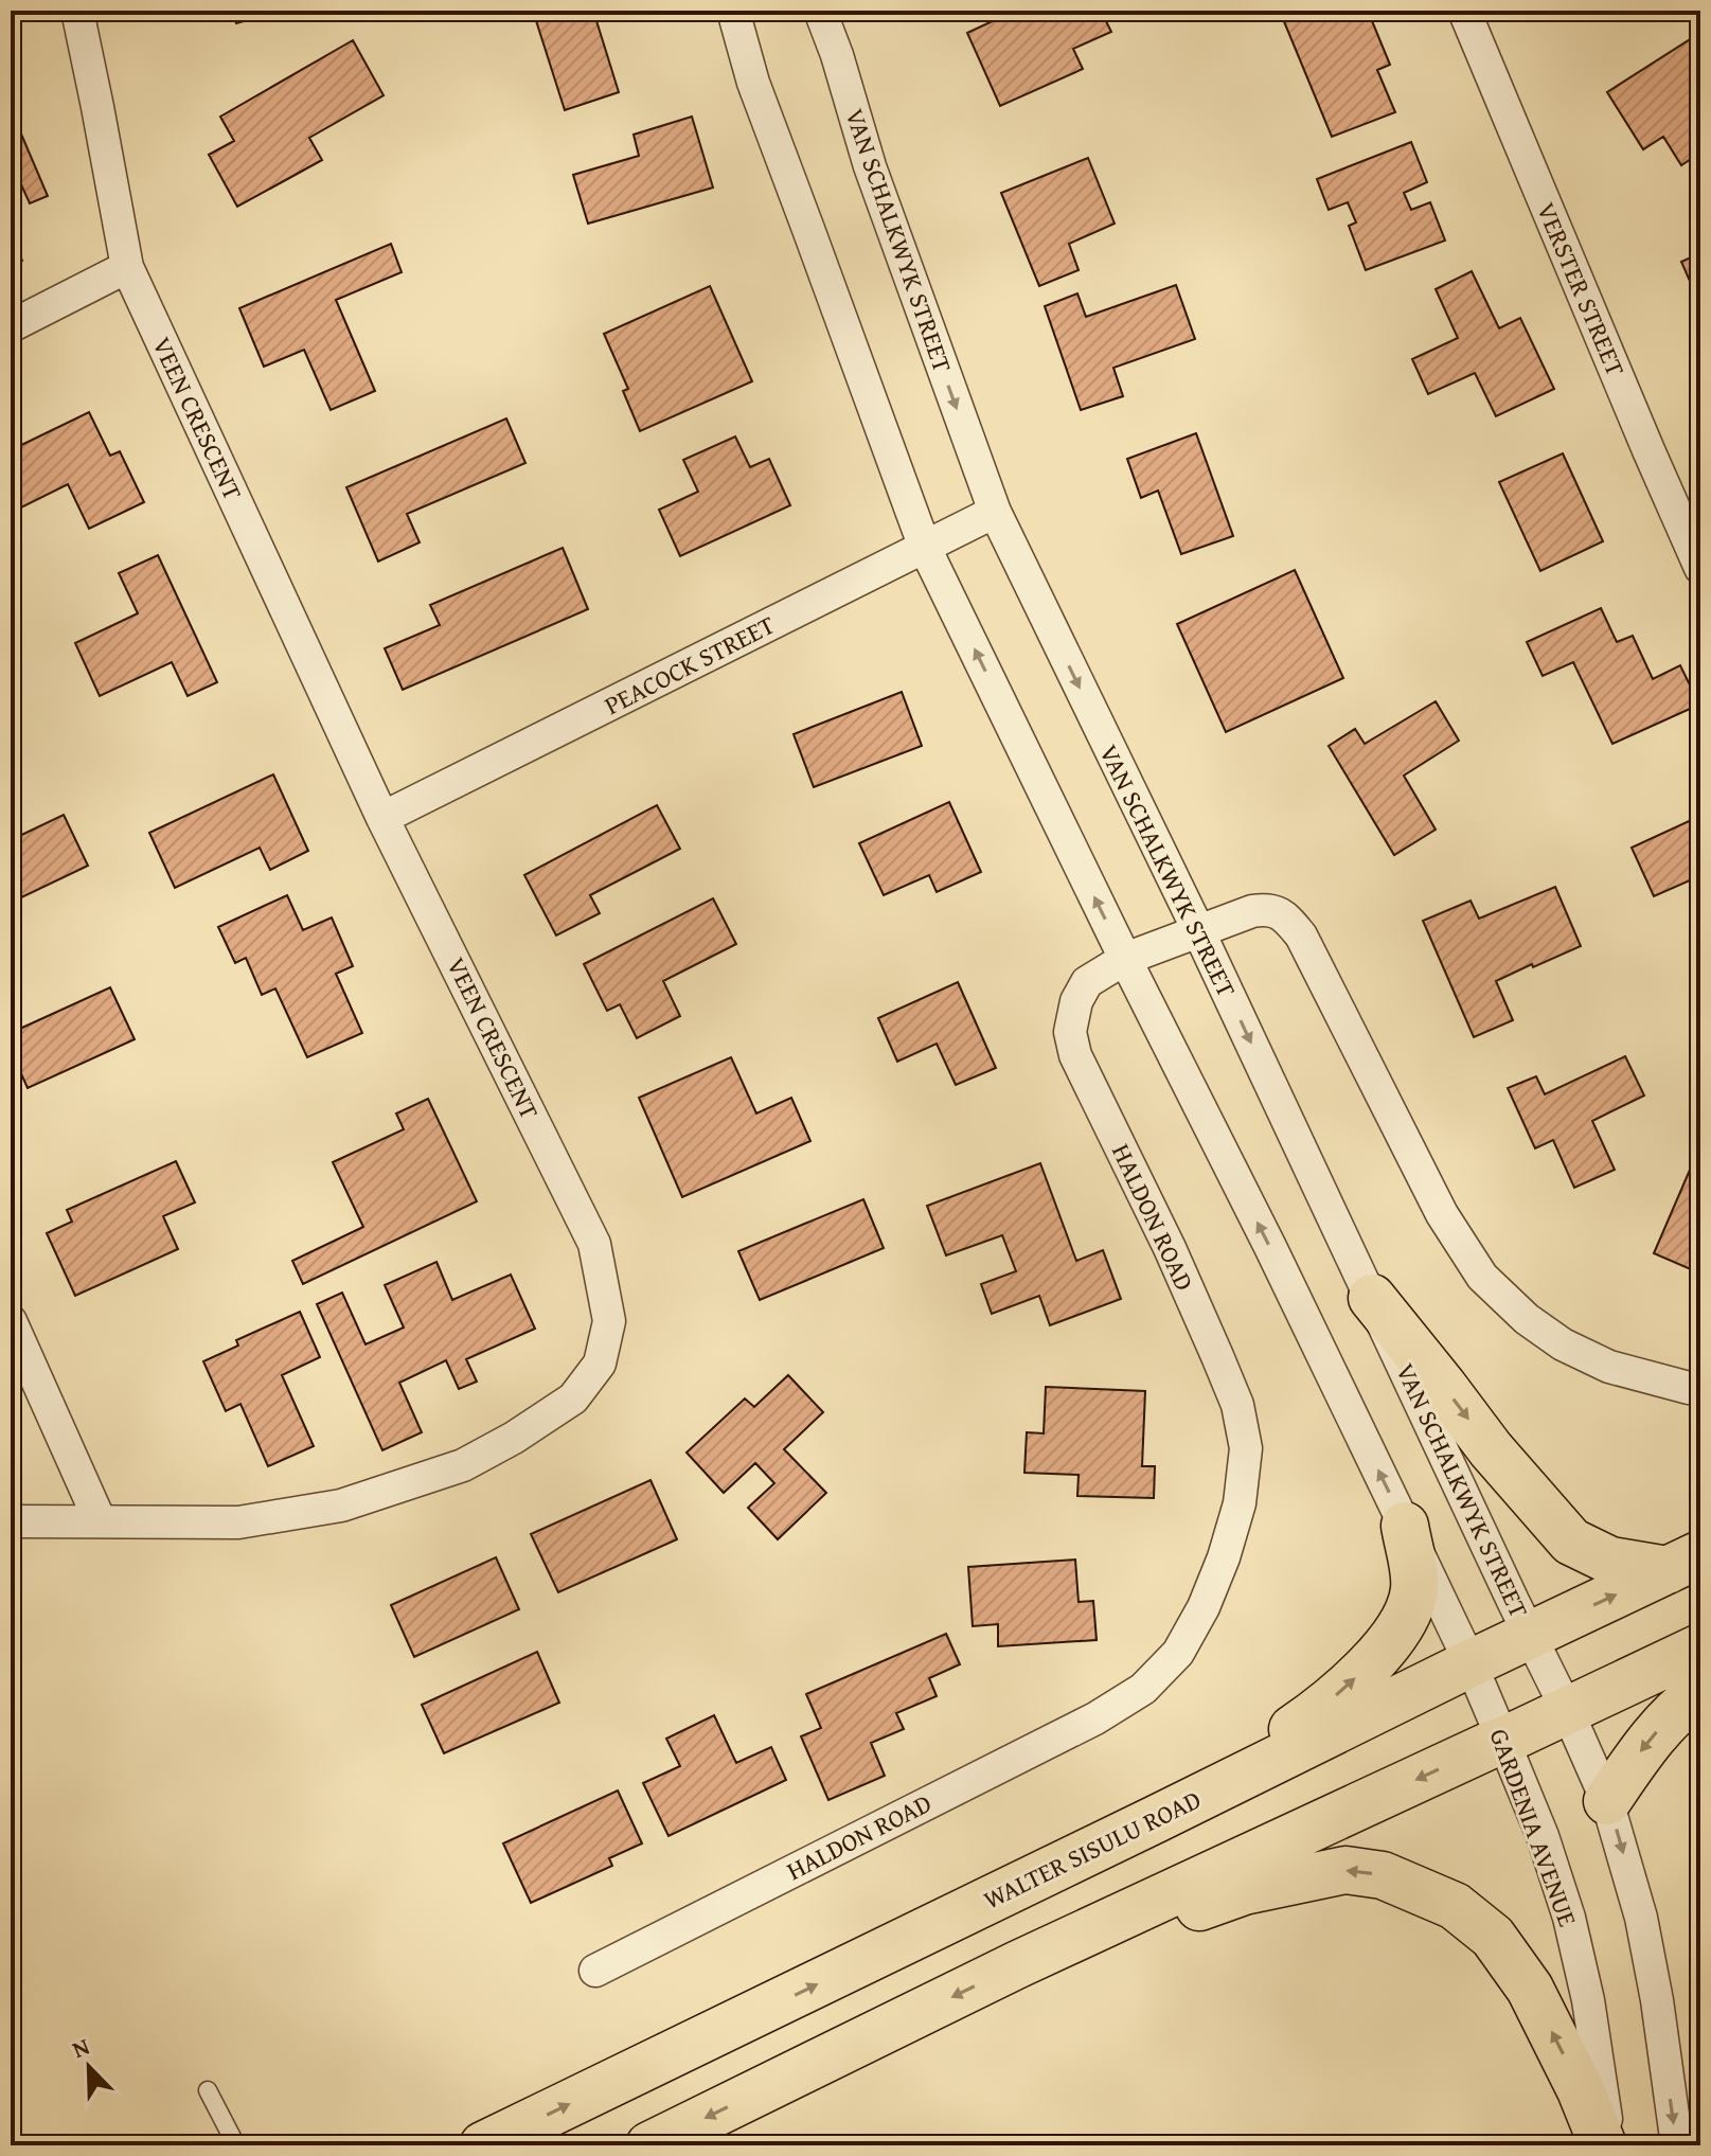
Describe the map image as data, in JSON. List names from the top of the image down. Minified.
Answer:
{"streets":{"highway":["WALTER SISULU ROAD"],"street":["VAN SCHALKWYK STREET","VERSTER STREET","VEEN CRESCENT","PEACOCK STREET","HALDON ROAD","GARDENIA AVENUE"]},"crossings":[["VAN SCHALKWYK STREET","PEACOCK STREET"],["VAN SCHALKWYK STREET","HALDON ROAD"],["VAN SCHALKWYK STREET","WALTER SISULU ROAD"],["VEEN CRESCENT","PEACOCK STREET"],["GARDENIA AVENUE","WALTER SISULU ROAD"]],"north":"top left"}
